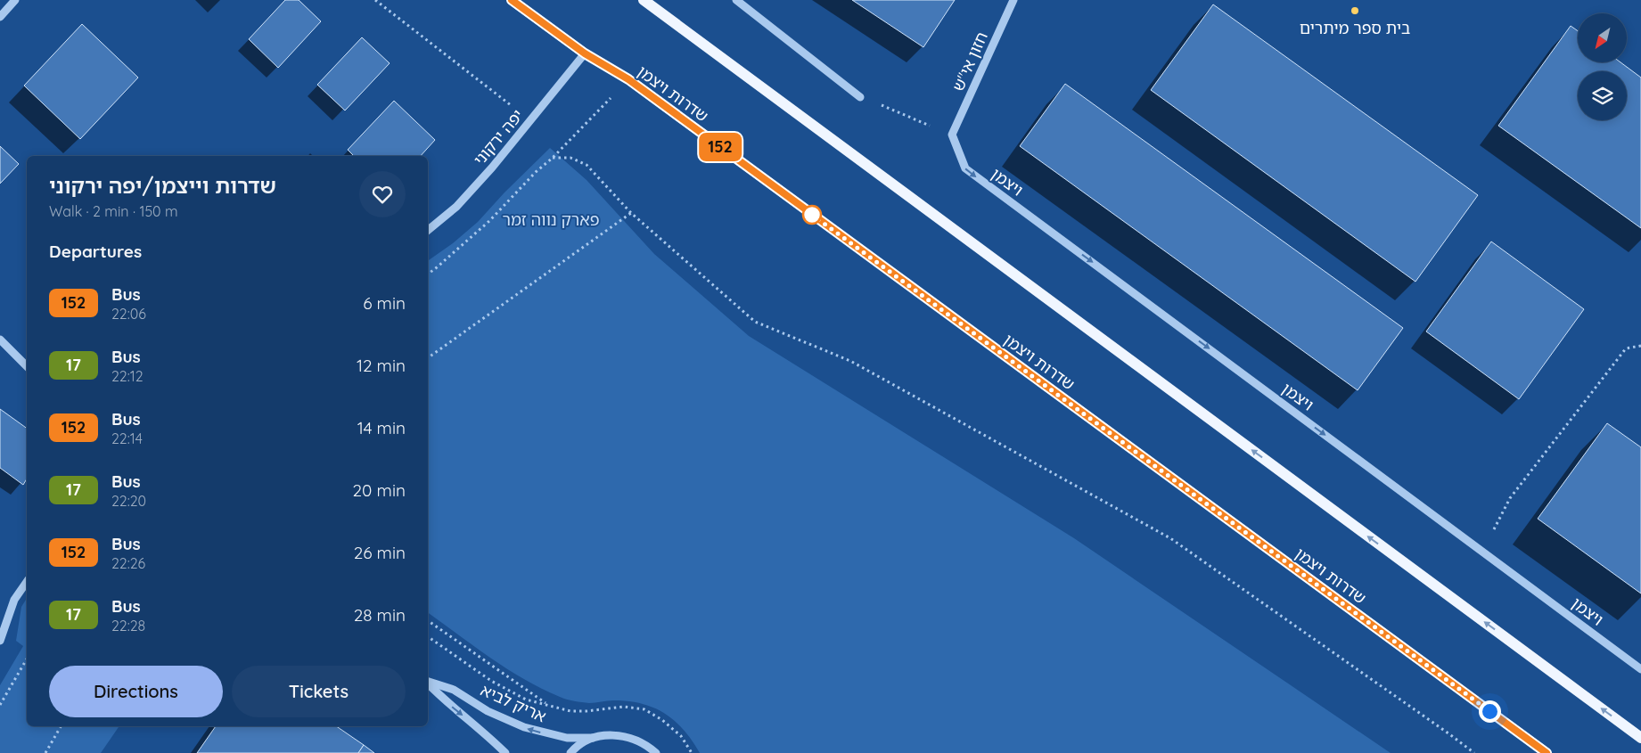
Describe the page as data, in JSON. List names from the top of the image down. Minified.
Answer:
{"streets":{"main road":["שדרות ויצמן"],"street":["חזון אי\"ש","יפה ירקוני","ויצמן","אריק לביא"]},"crossings":[["חזון אי\"ש","ויצמן"],["שדרות ויצמן","יפה ירקוני"]],"one_way":["ויצמן"],"parks":["פארק נווה זמר"],"places":["בית ספר מיתרים"],"lines":["bus line 152"],"north":"bottom left","page":{"on_map":"152","heading":[["שדרות וייצמן/יפה ירקוני","Walk · 2 min · 150 m"],"Departures"],"list":[{"mark":"152","name":"Bus","note":"22:06","value":"6 min"},{"mark":"17","name":"Bus","note":"22:12","value":"12 min"},{"mark":"152","name":"Bus","note":"22:14","value":"14 min"},{"mark":"17","name":"Bus","note":"22:20","value":"20 min"},{"mark":"152","name":"Bus","note":"22:26","value":"26 min"},{"mark":"17","name":"Bus","note":"22:28","value":"28 min"}],"buttons":["Directions","Tickets"]}}
